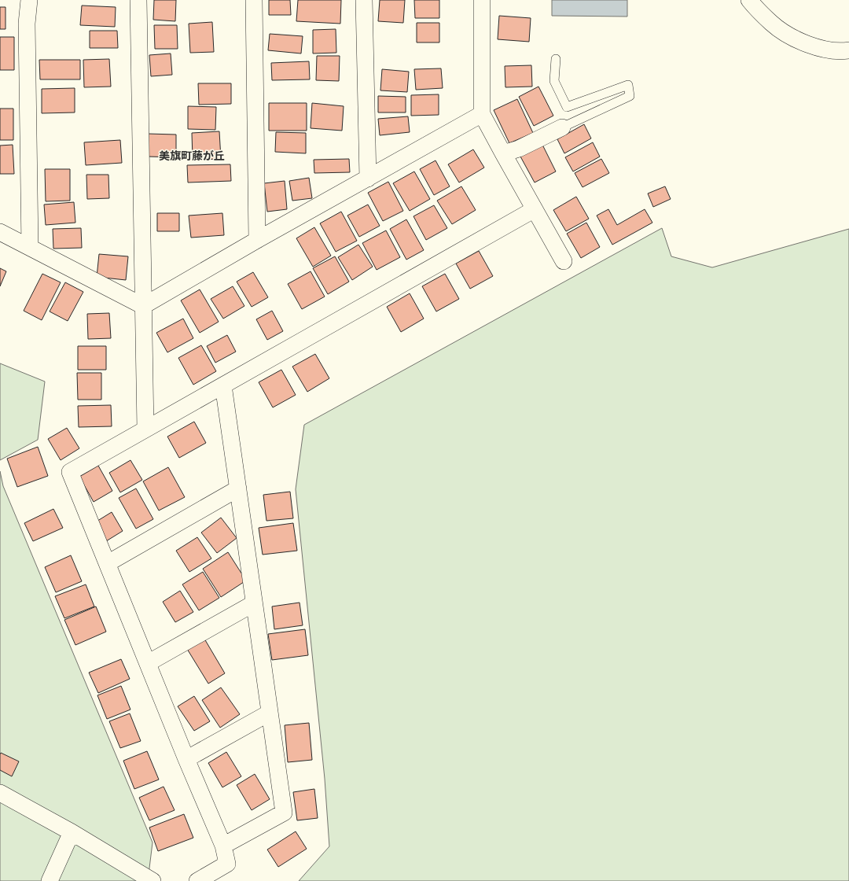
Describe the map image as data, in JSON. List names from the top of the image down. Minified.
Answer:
{"districts":["美旗町藤が丘"]}
